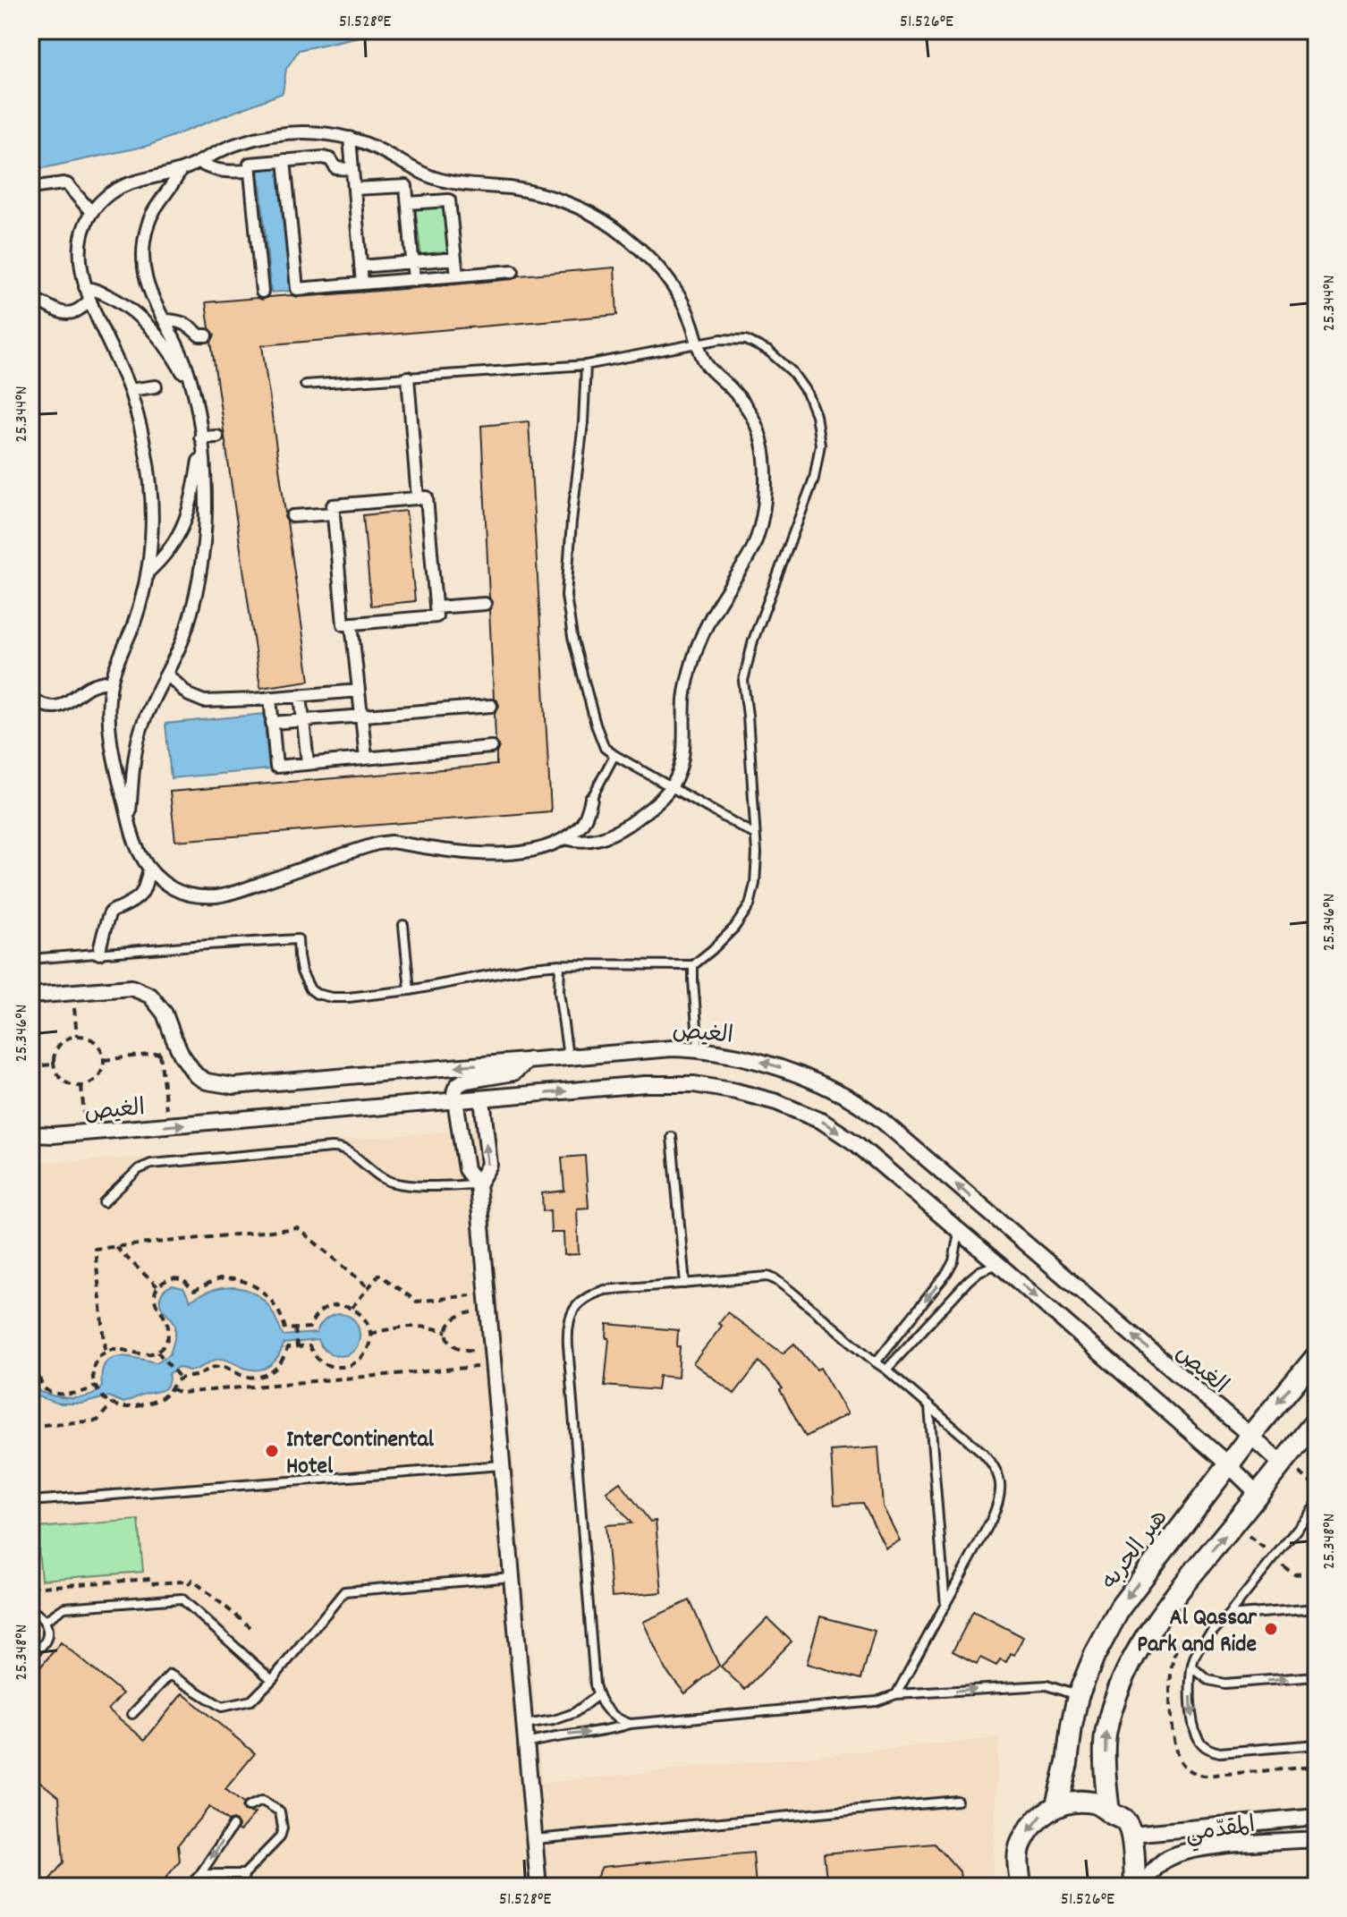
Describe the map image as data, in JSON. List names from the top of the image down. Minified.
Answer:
{"streets":{"main road":["هير الحربه"],"street":["الغيص","المقدّمي"]},"crossings":[["الغيص","هير الحربه"]],"places":["InterContinental Hotel","Al Qassar Park and Ride"],"coordinates":["51.528°E","51.526°E","25.344°N","25.346°N","25.348°N"]}
